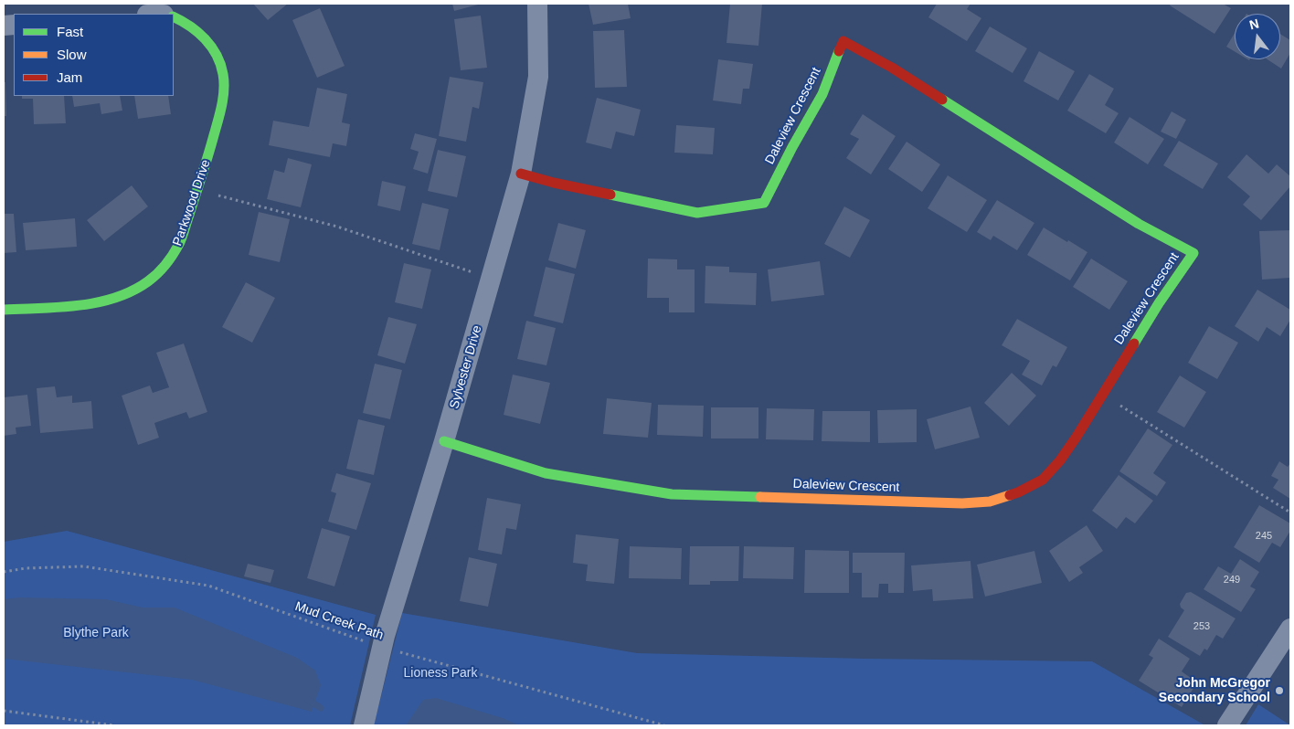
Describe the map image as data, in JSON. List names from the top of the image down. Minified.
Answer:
{"streets":{"street":["Daleview Crescent","Parkwood Drive","Sylvester Drive"],"path":["Mud Creek Path"]},"crossings":[["Daleview Crescent","Sylvester Drive"],["Sylvester Drive","Mud Creek Path"]],"parks":["Blythe Park","Lioness Park"],"places":["John McGregor Secondary School"],"house_numbers":["245","249","253"],"legend":["Fast","Slow","Jam"],"north":"top"}
